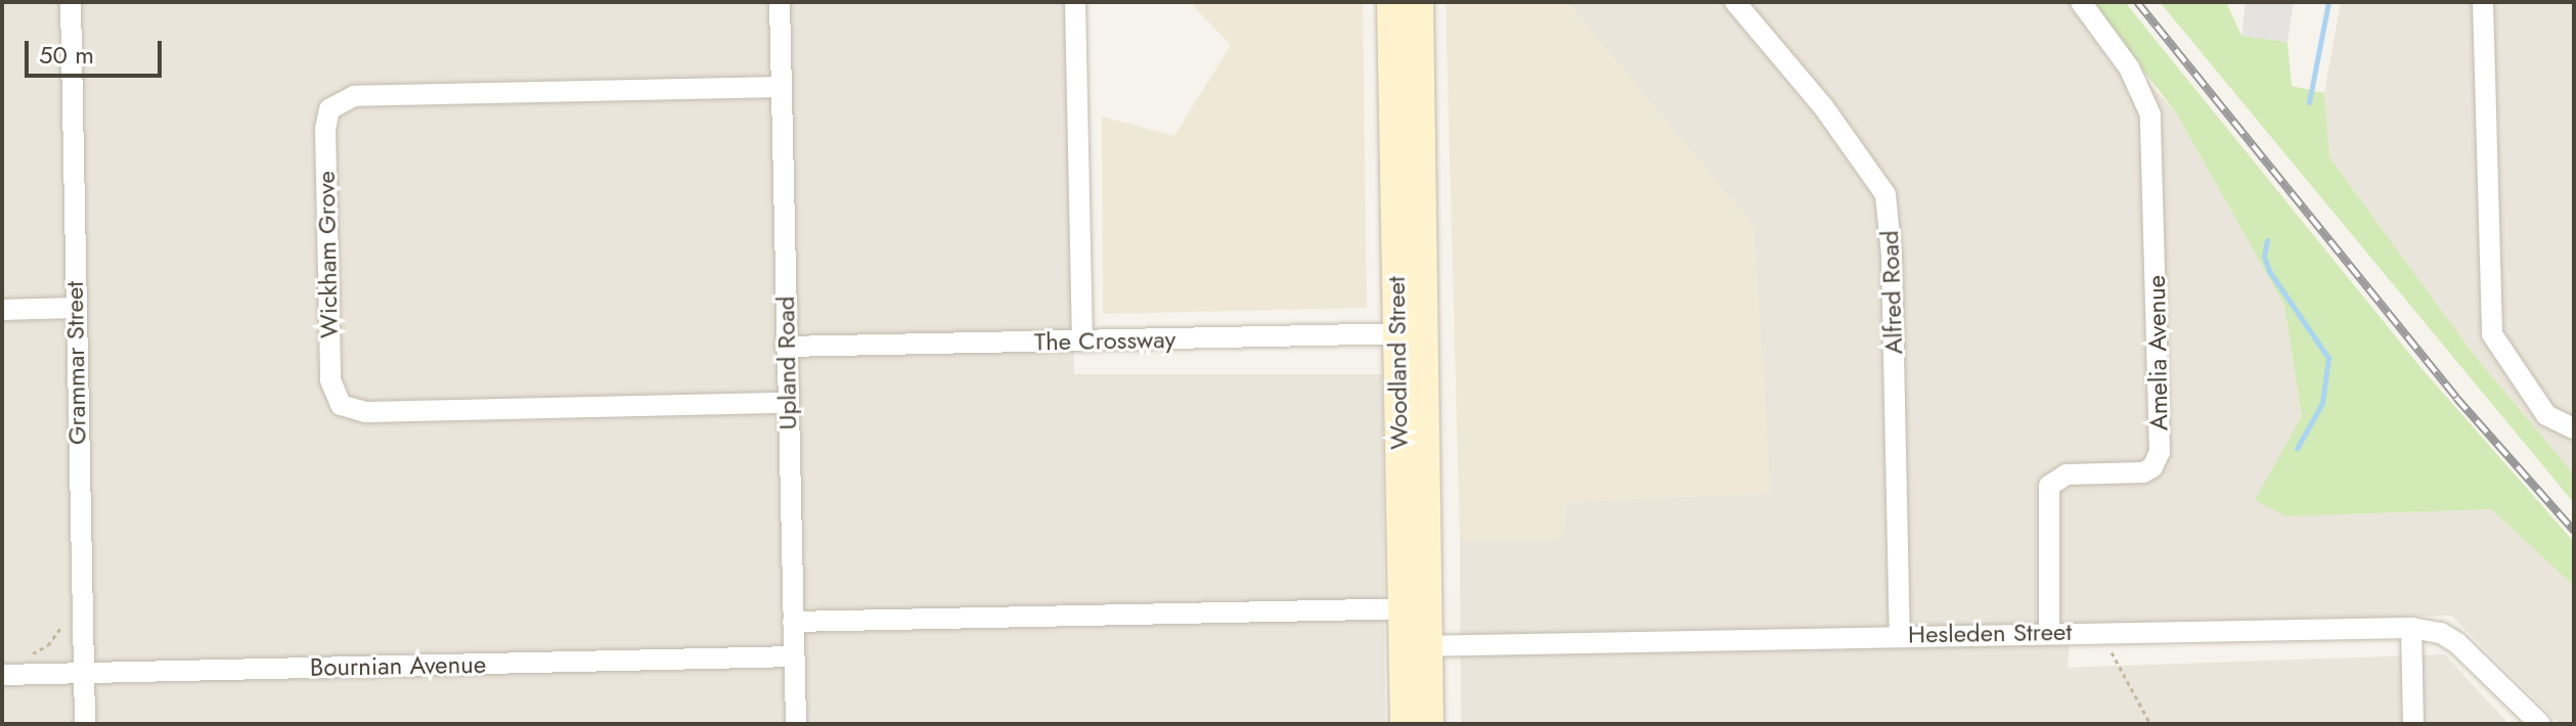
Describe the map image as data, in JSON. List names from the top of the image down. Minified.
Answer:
{"streets":{"main road":["Woodland Street"],"street":["Wickham Grove","Alfred Road","The Crossway","Amelia Avenue","Grammar Street","Upland Road","Hesleden Street","Bournian Avenue"]},"crossings":[["Wickham Grove","Upland Road"],["Alfred Road","Hesleden Street"],["The Crossway","Upland Road"],["The Crossway","Woodland Street"],["Amelia Avenue","Hesleden Street"],["Grammar Street","Bournian Avenue"],["Upland Road","Bournian Avenue"],["Woodland Street","Hesleden Street"]],"scale_bar":"50 m"}
